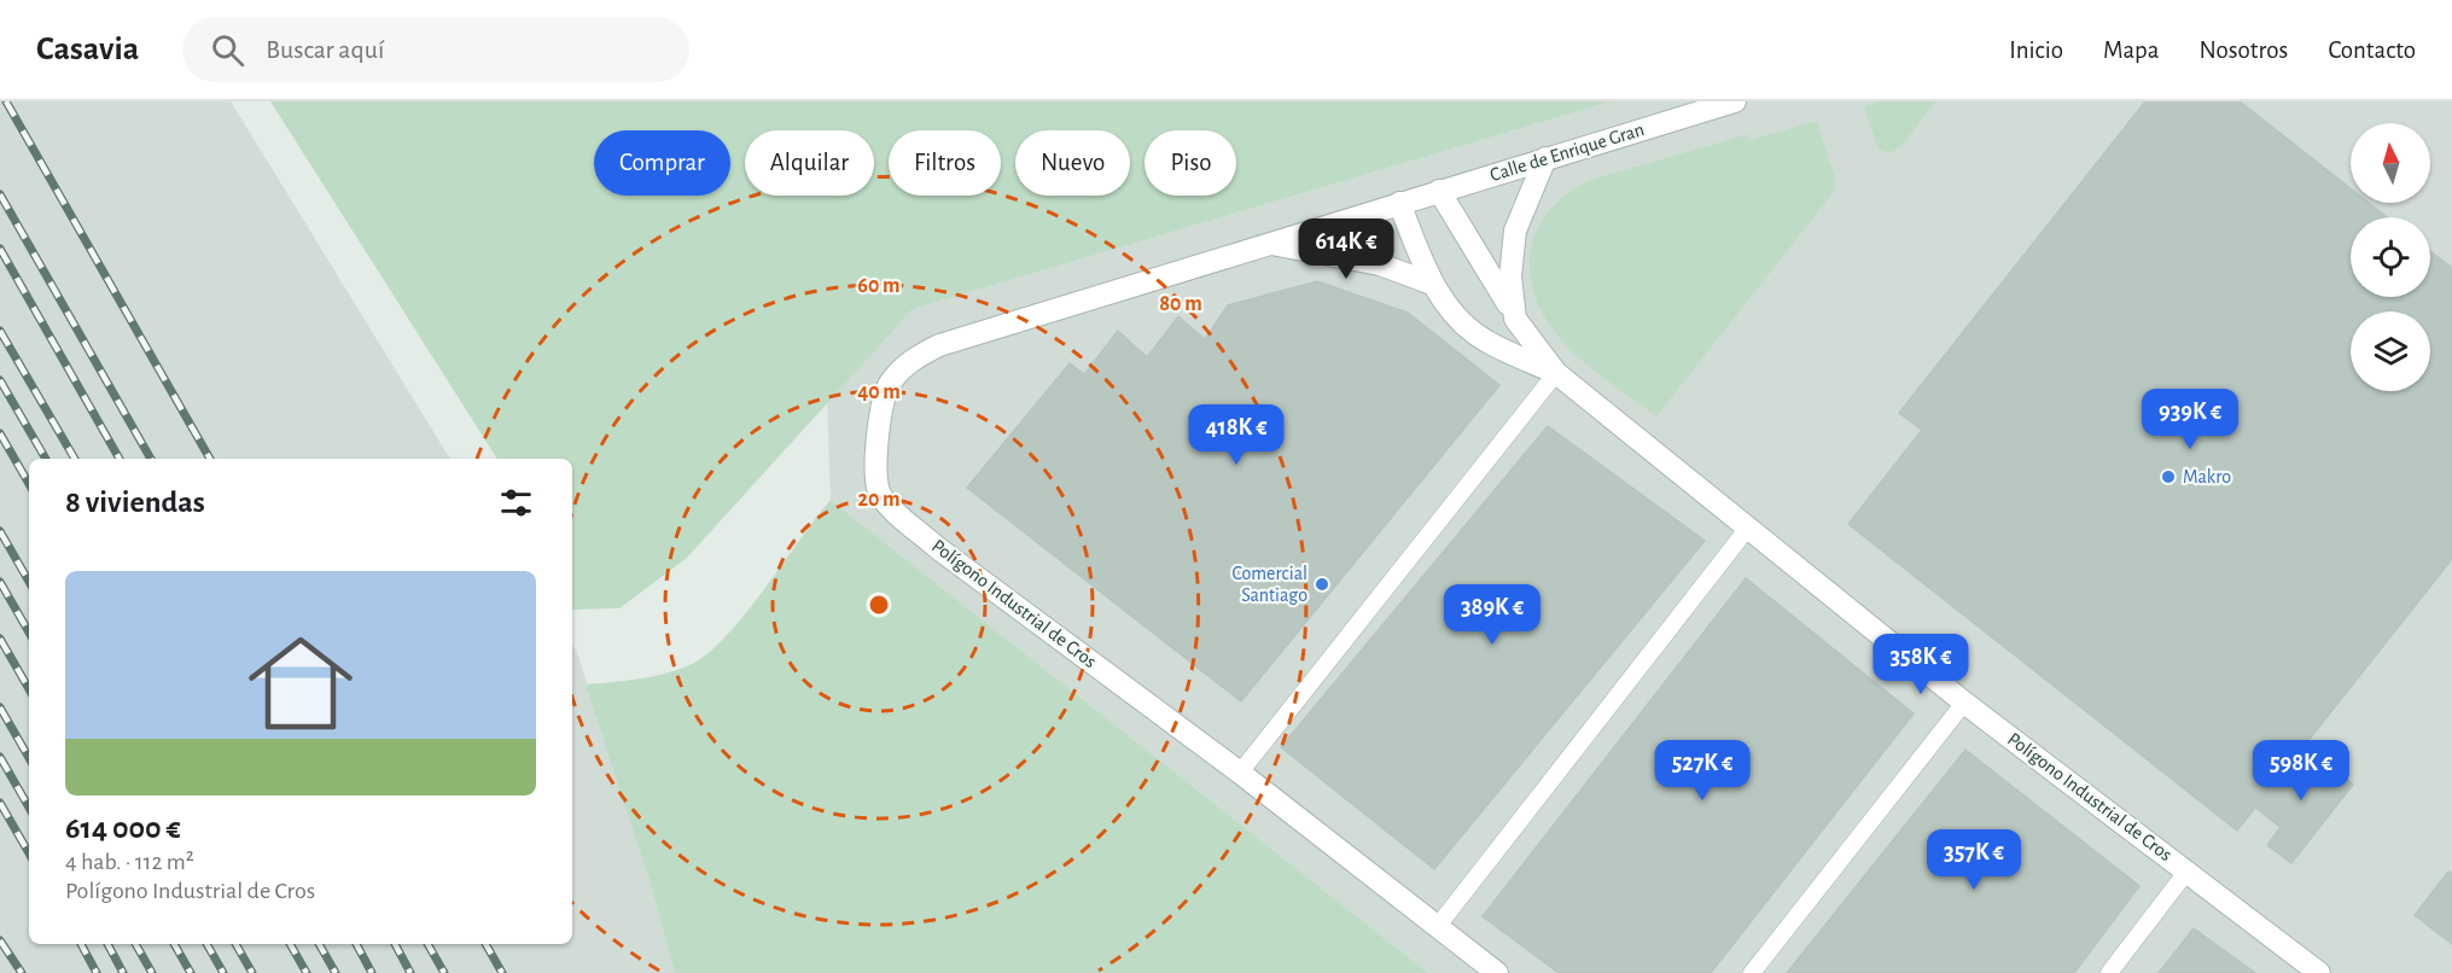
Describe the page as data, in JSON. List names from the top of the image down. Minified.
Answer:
{"streets":{"street":["Calle de Enrique Gran","Polígono Industrial de Cros"]},"crossings":[["Calle de Enrique Gran","Polígono Industrial de Cros"]],"places":["Makro","Comercial Santiago"],"north":"top","page":{"header":"Casavia","search":"Buscar aquí","nav":["Inicio","Mapa","Nosotros","Contacto"],"chip":["Comprar","Alquilar","Filtros","Nuevo","Piso"],"price":["614K €","939K €","418K €","389K €","358K €","527K €","598K €","357K €"],"heading":"8 viviendas","list":[{"name":"614 000 €","note":"4 hab. · 112 m² · Polígono Industrial de Cros"}]},"rings":["60 m","80 m","40 m","20 m"]}
